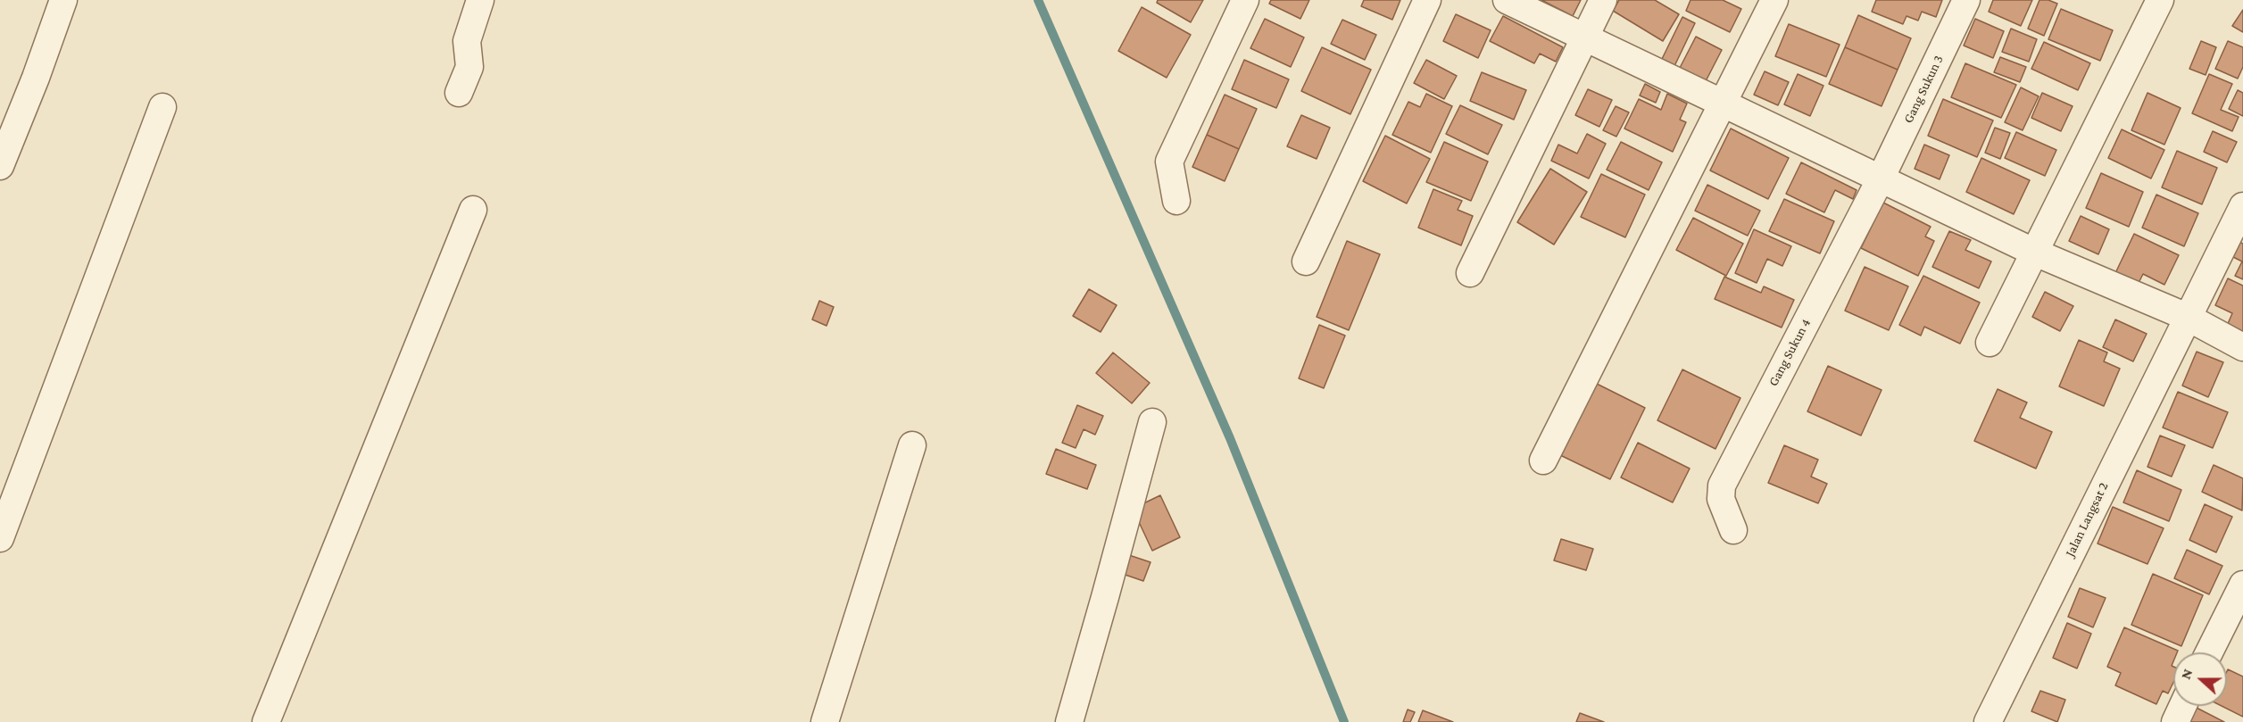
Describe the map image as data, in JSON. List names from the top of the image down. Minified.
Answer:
{"streets":{"street":["Gang Sukun 3","Gang Sukun 4","Jalan Langsat 2"]},"crossings":[["Gang Sukun 3","Gang Sukun 4"]],"north":"left"}
